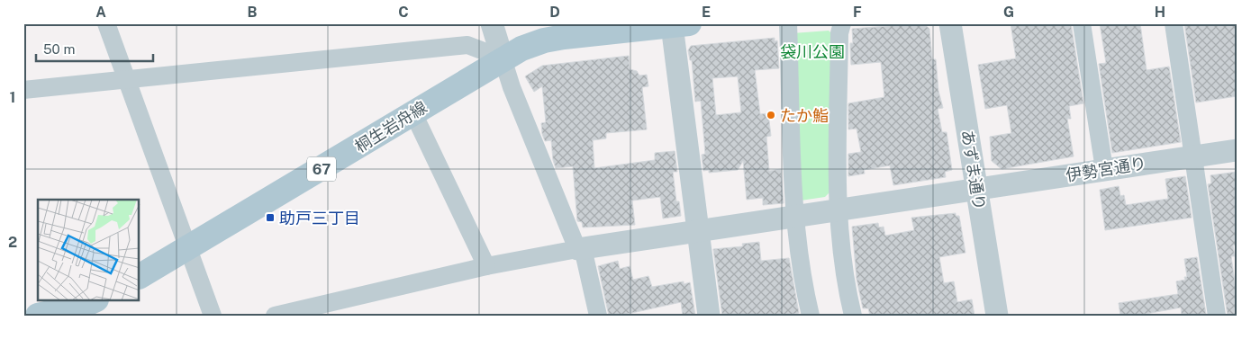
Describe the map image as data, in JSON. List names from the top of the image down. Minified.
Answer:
{"streets":{"main road":["桐生岩舟線","67"],"street":["伊勢宮通り","あずま通り"]},"crossings":[["桐生岩舟線","67"],["伊勢宮通り","あずま通り"]],"parks":["袋川公園"],"places":{"other":["たか鮨"],"transit":["助戸三丁目"]},"scale_bar":"50 m","grid":{"columns":["A","B","C","D","E","F","G","H"],"rows":["1","2"]}}
